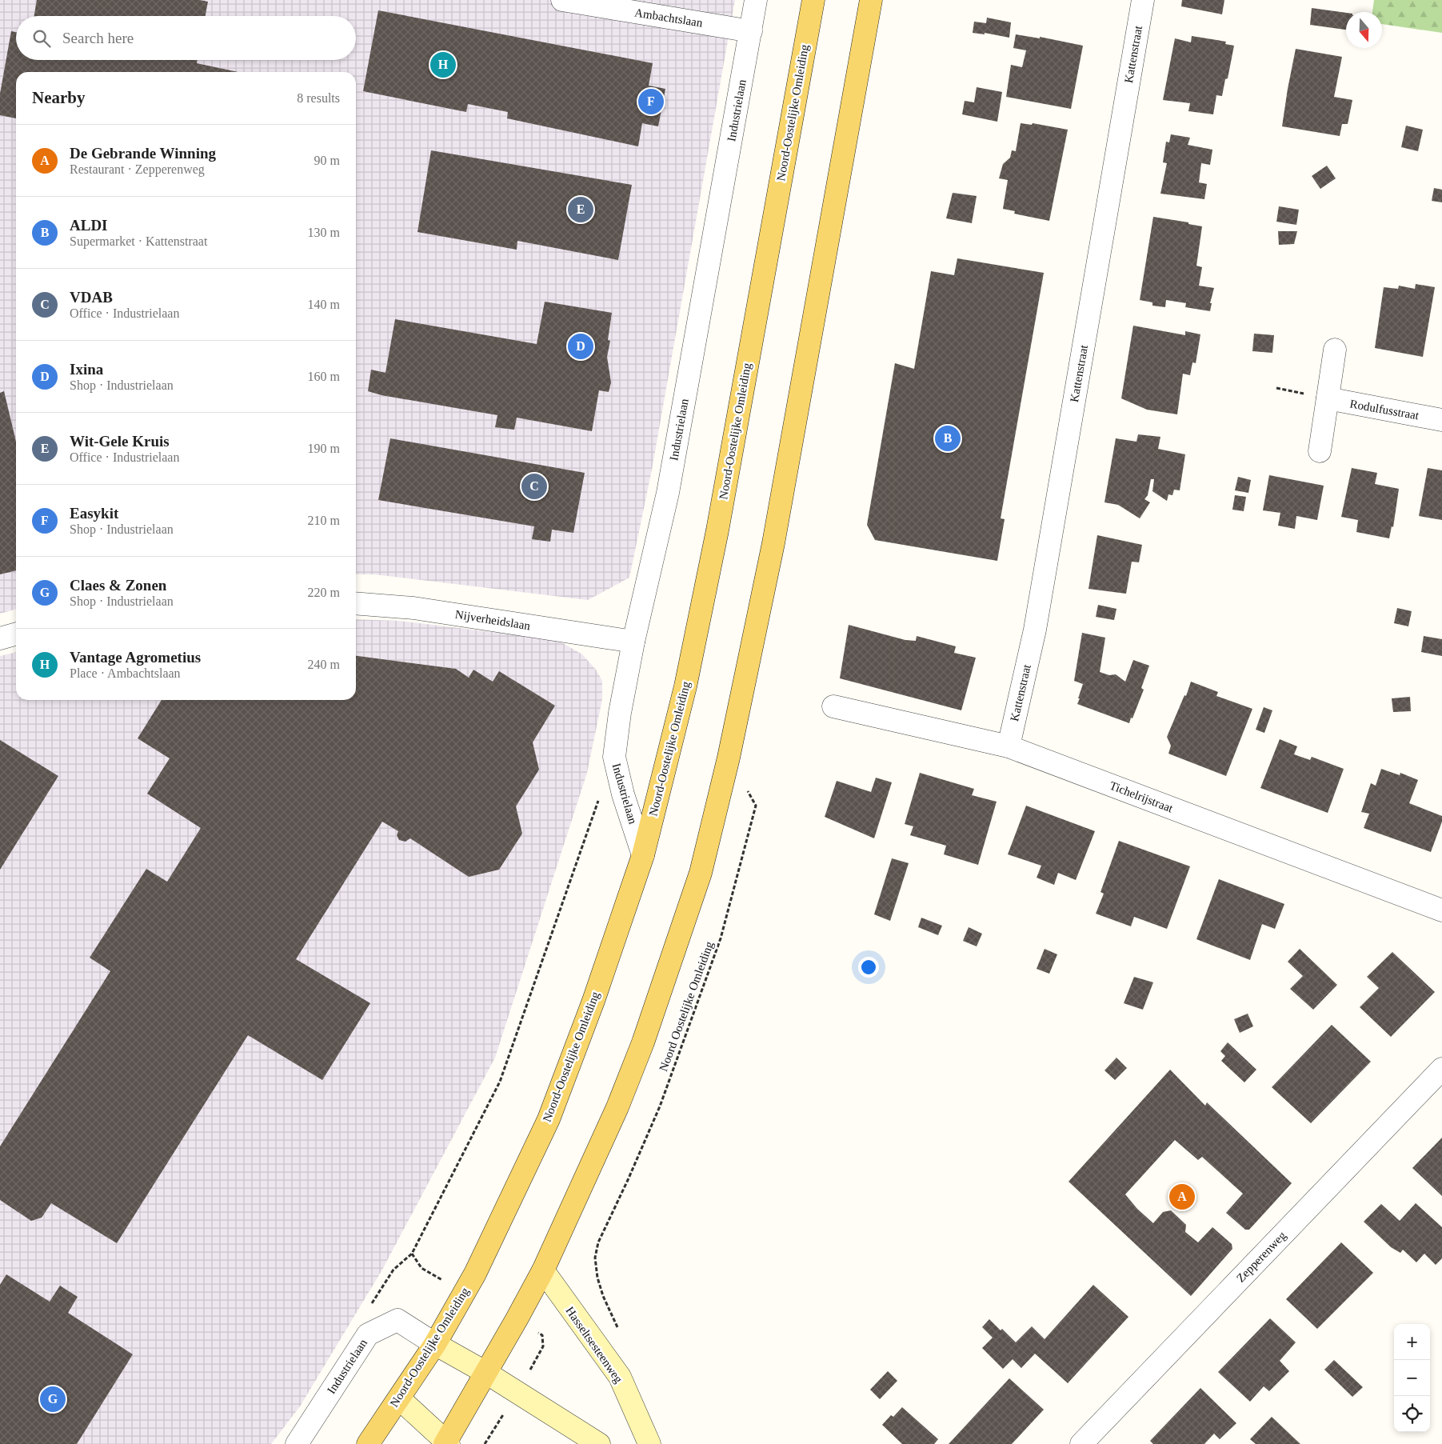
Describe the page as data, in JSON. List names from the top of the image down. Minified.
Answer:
{"streets":{"main road":["Noord-Oostelijke Omleiding","Hasseltsesteenweg"],"street":["Ambachtslaan","Kattenstraat","Industrielaan","Rodulfusstraat","Nijverheidslaan","Tichelrijstraat","Zepperenweg"],"path":["Noord Oostelijke Omleiding"]},"crossings":[["Ambachtslaan","Industrielaan"],["Kattenstraat","Tichelrijstraat"],["Industrielaan","Noord-Oostelijke Omleiding"],["Industrielaan","Nijverheidslaan"]],"north":"bottom","page":{"search":"Search here","pins":["H","F","E","D","B","C","A","G"],"heading":["Nearby","8 results"],"list":[{"mark":"A","name":"De Gebrande Winning","note":"Restaurant · Zepperenweg","value":"90 m"},{"mark":"B","name":"ALDI","note":"Supermarket · Kattenstraat","value":"130 m"},{"mark":"C","name":"VDAB","note":"Office · Industrielaan","value":"140 m"},{"mark":"D","name":"Ixina","note":"Shop · Industrielaan","value":"160 m"},{"mark":"E","name":"Wit-Gele Kruis","note":"Office · Industrielaan","value":"190 m"},{"mark":"F","name":"Easykit","note":"Shop · Industrielaan","value":"210 m"},{"mark":"G","name":"Claes & Zonen","note":"Shop · Industrielaan","value":"220 m"},{"mark":"H","name":"Vantage Agrometius","note":"Place · Ambachtslaan","value":"240 m"}],"map_buttons":["+","−"]}}
